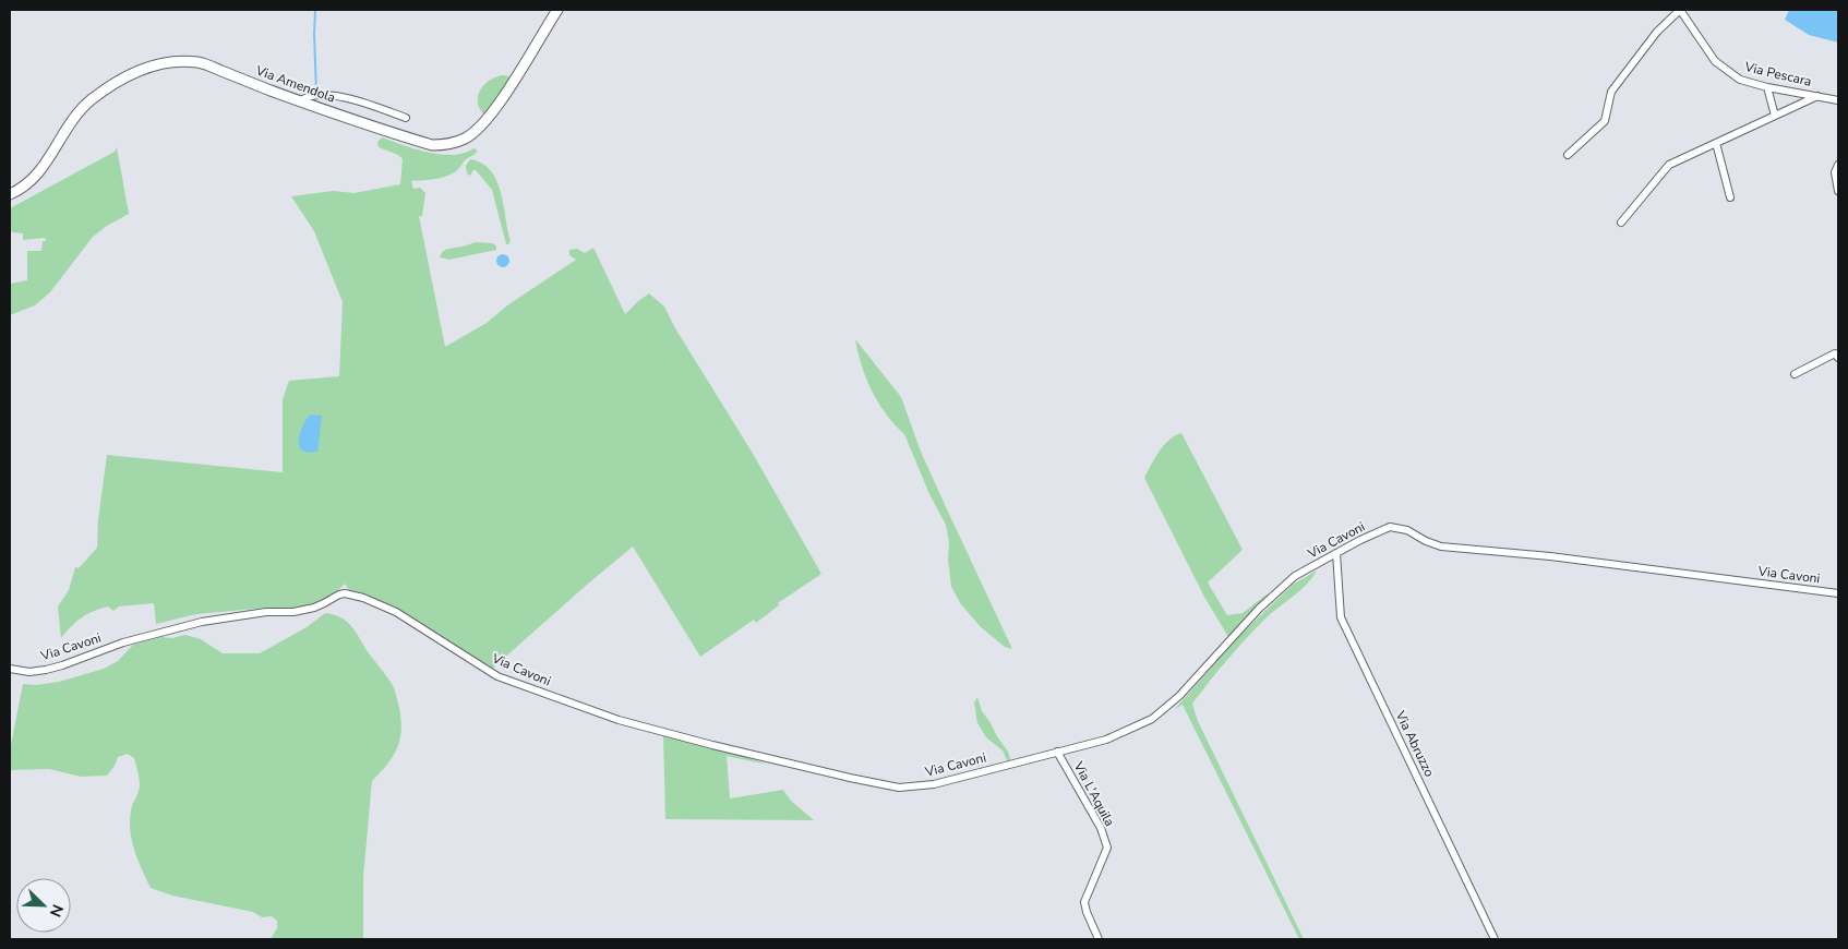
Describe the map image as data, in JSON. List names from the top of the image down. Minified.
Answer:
{"streets":{"main road":["Via Amendola"],"street":["Via Pescara","Via Cavoni","Via Abruzzo","Via L'Aquila"]},"crossings":[["Via Cavoni","Via Abruzzo"],["Via Cavoni","Via L'Aquila"]],"north":"bottom right"}
